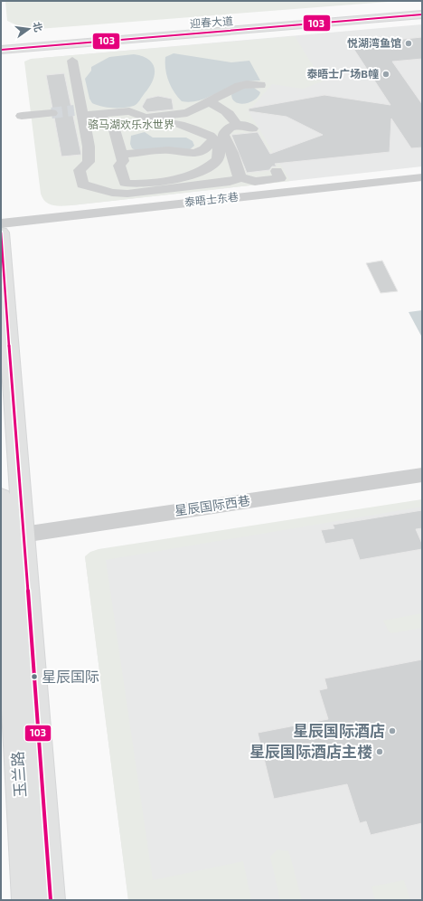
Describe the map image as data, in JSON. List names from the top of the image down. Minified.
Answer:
{"streets":{"main road":["迎春大道","玉兰路"],"street":["泰晤士东巷","星辰国际西巷"]},"crossings":[["星辰国际西巷","玉兰路"]],"parks":["骆马湖欢乐水世界"],"places":["悦湖湾鱼馆","泰晤士广场B幢","星辰国际","星辰国际酒店","星辰国际酒店主楼"],"lines":["transit line 103"],"north":"right"}
